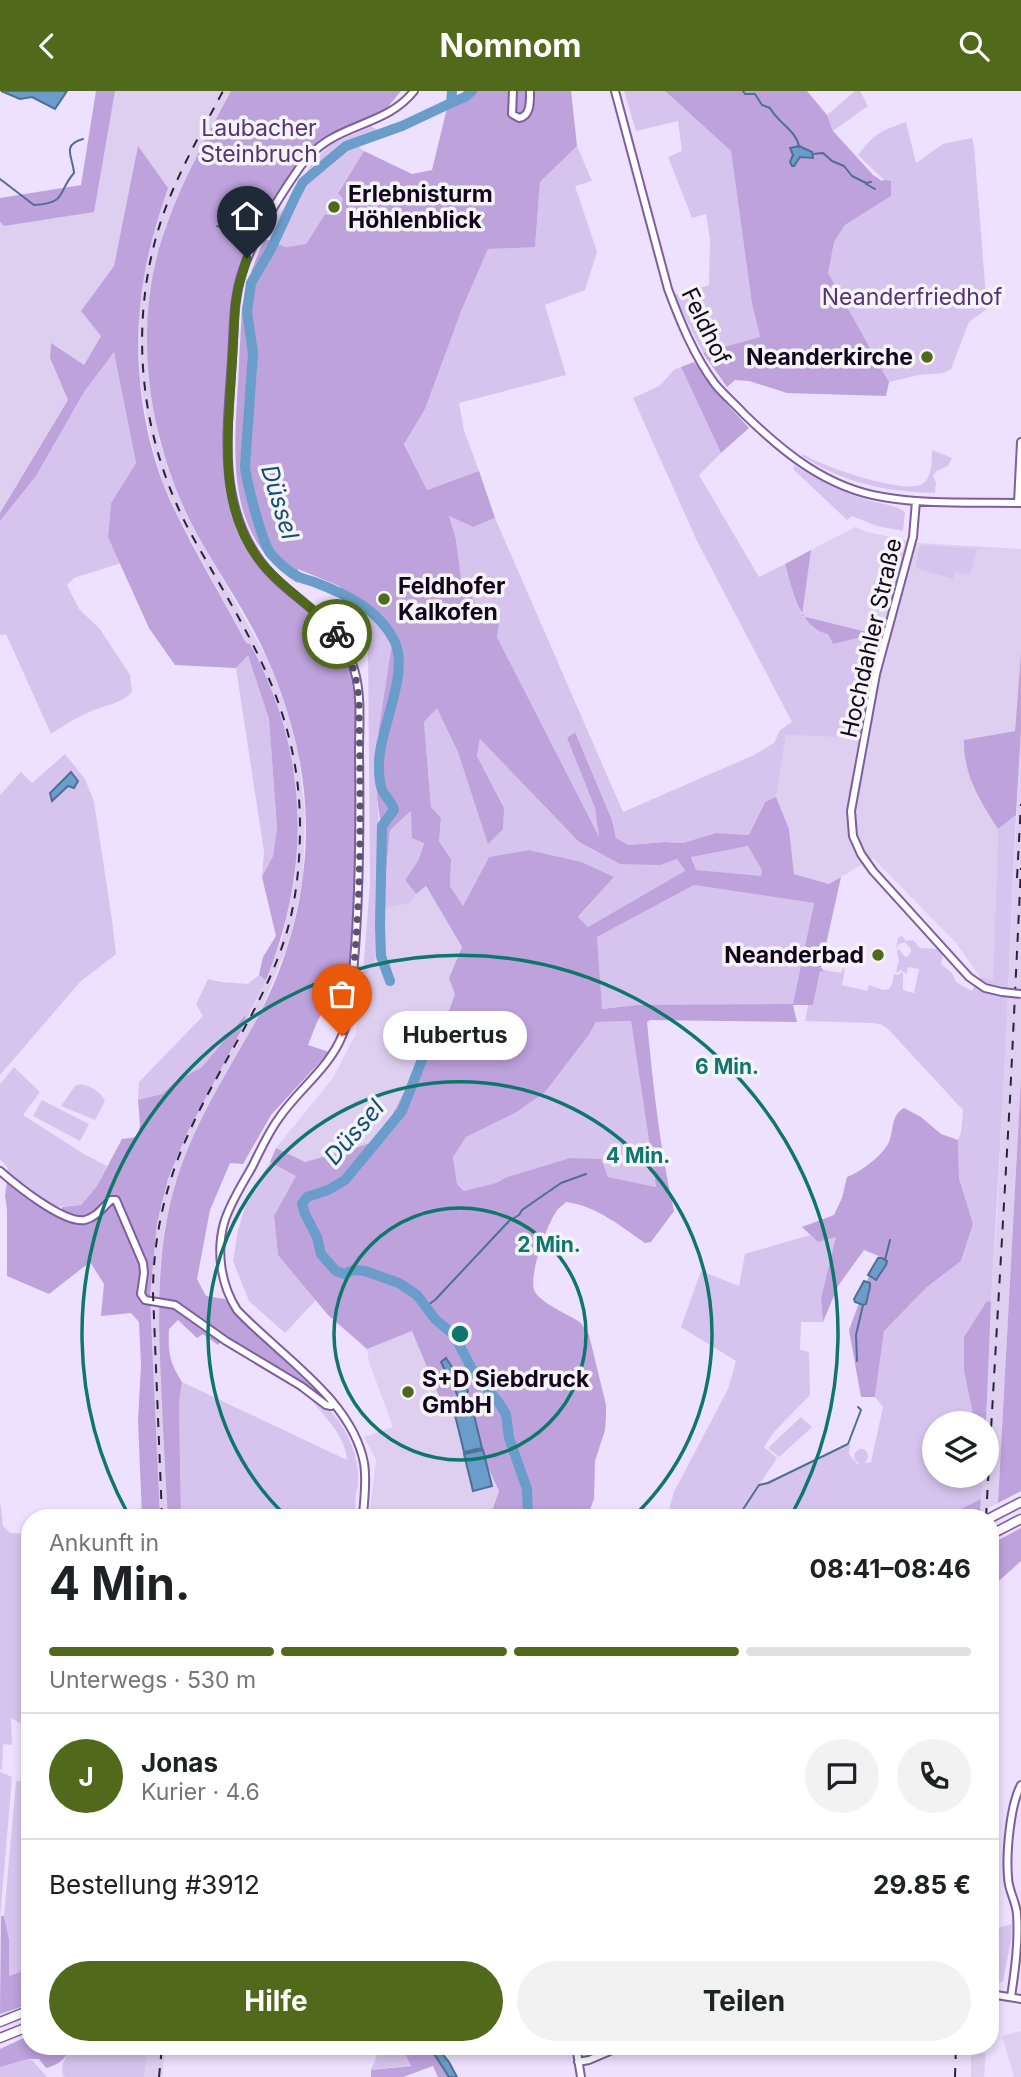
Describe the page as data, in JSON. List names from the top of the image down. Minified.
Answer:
{"streets":{"main road":["Feldhof","Hochdahler Straße"]},"crossings":[["Feldhof","Hochdahler Straße"]],"water":["Düssel"],"parks":["Laubacher Steinbruch","Neanderfriedhof"],"places":["Erlebnisturm Höhlenblick","Neanderkirche","Feldhofer Kalkofen","Neanderbad","Hubertus","S+D Siebdruck GmbH"],"page":{"header":"Nomnom","bubble":"Hubertus","heading":["4 Min.","Ankunft in","08:41–08:46"],"panel":["Jonas","Kurier · 4.6","Bestellung #3912","29.85 €"],"bar":"Unterwegs · 530 m","round":"J","buttons":["Hilfe","Teilen"]},"rings":["6 Min.","4 Min.","2 Min."]}
